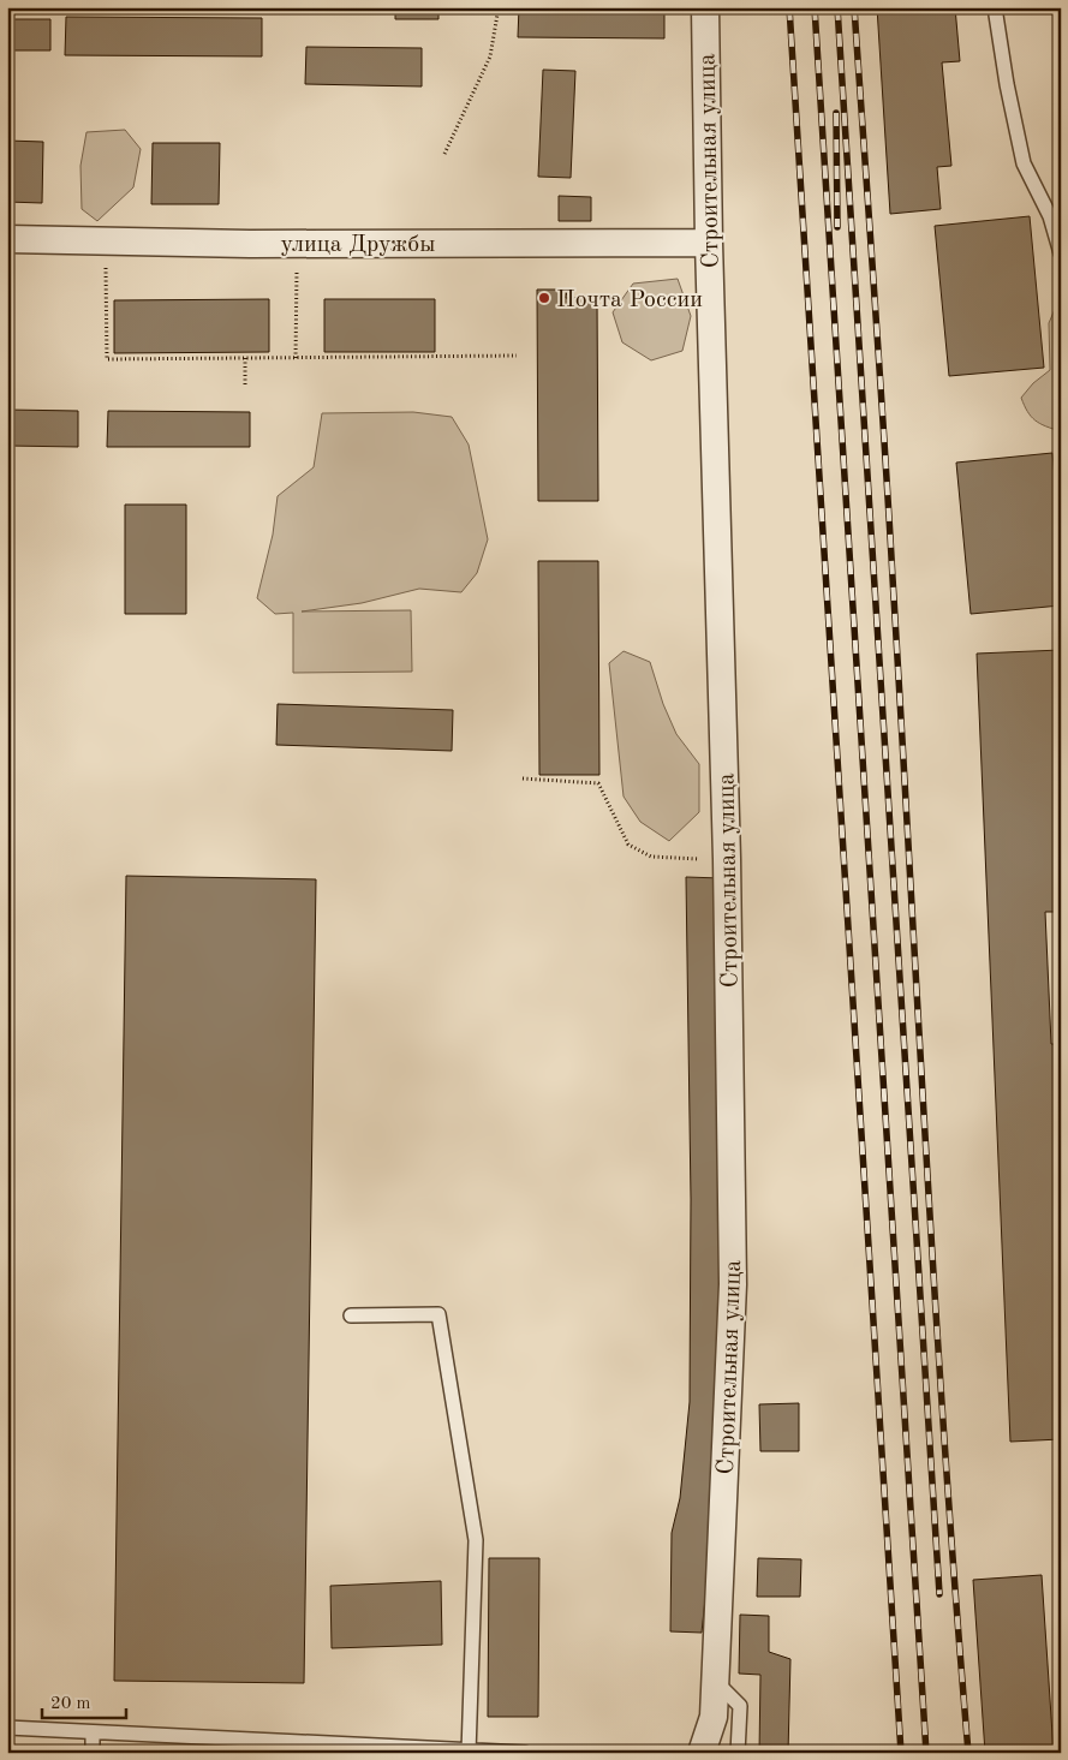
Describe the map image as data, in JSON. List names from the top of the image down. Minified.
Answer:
{"streets":{"street":["Строительная улица","улица Дружбы"]},"crossings":[["Строительная улица","улица Дружбы"]],"places":["Почта России"],"scale_bar":"20 m"}
